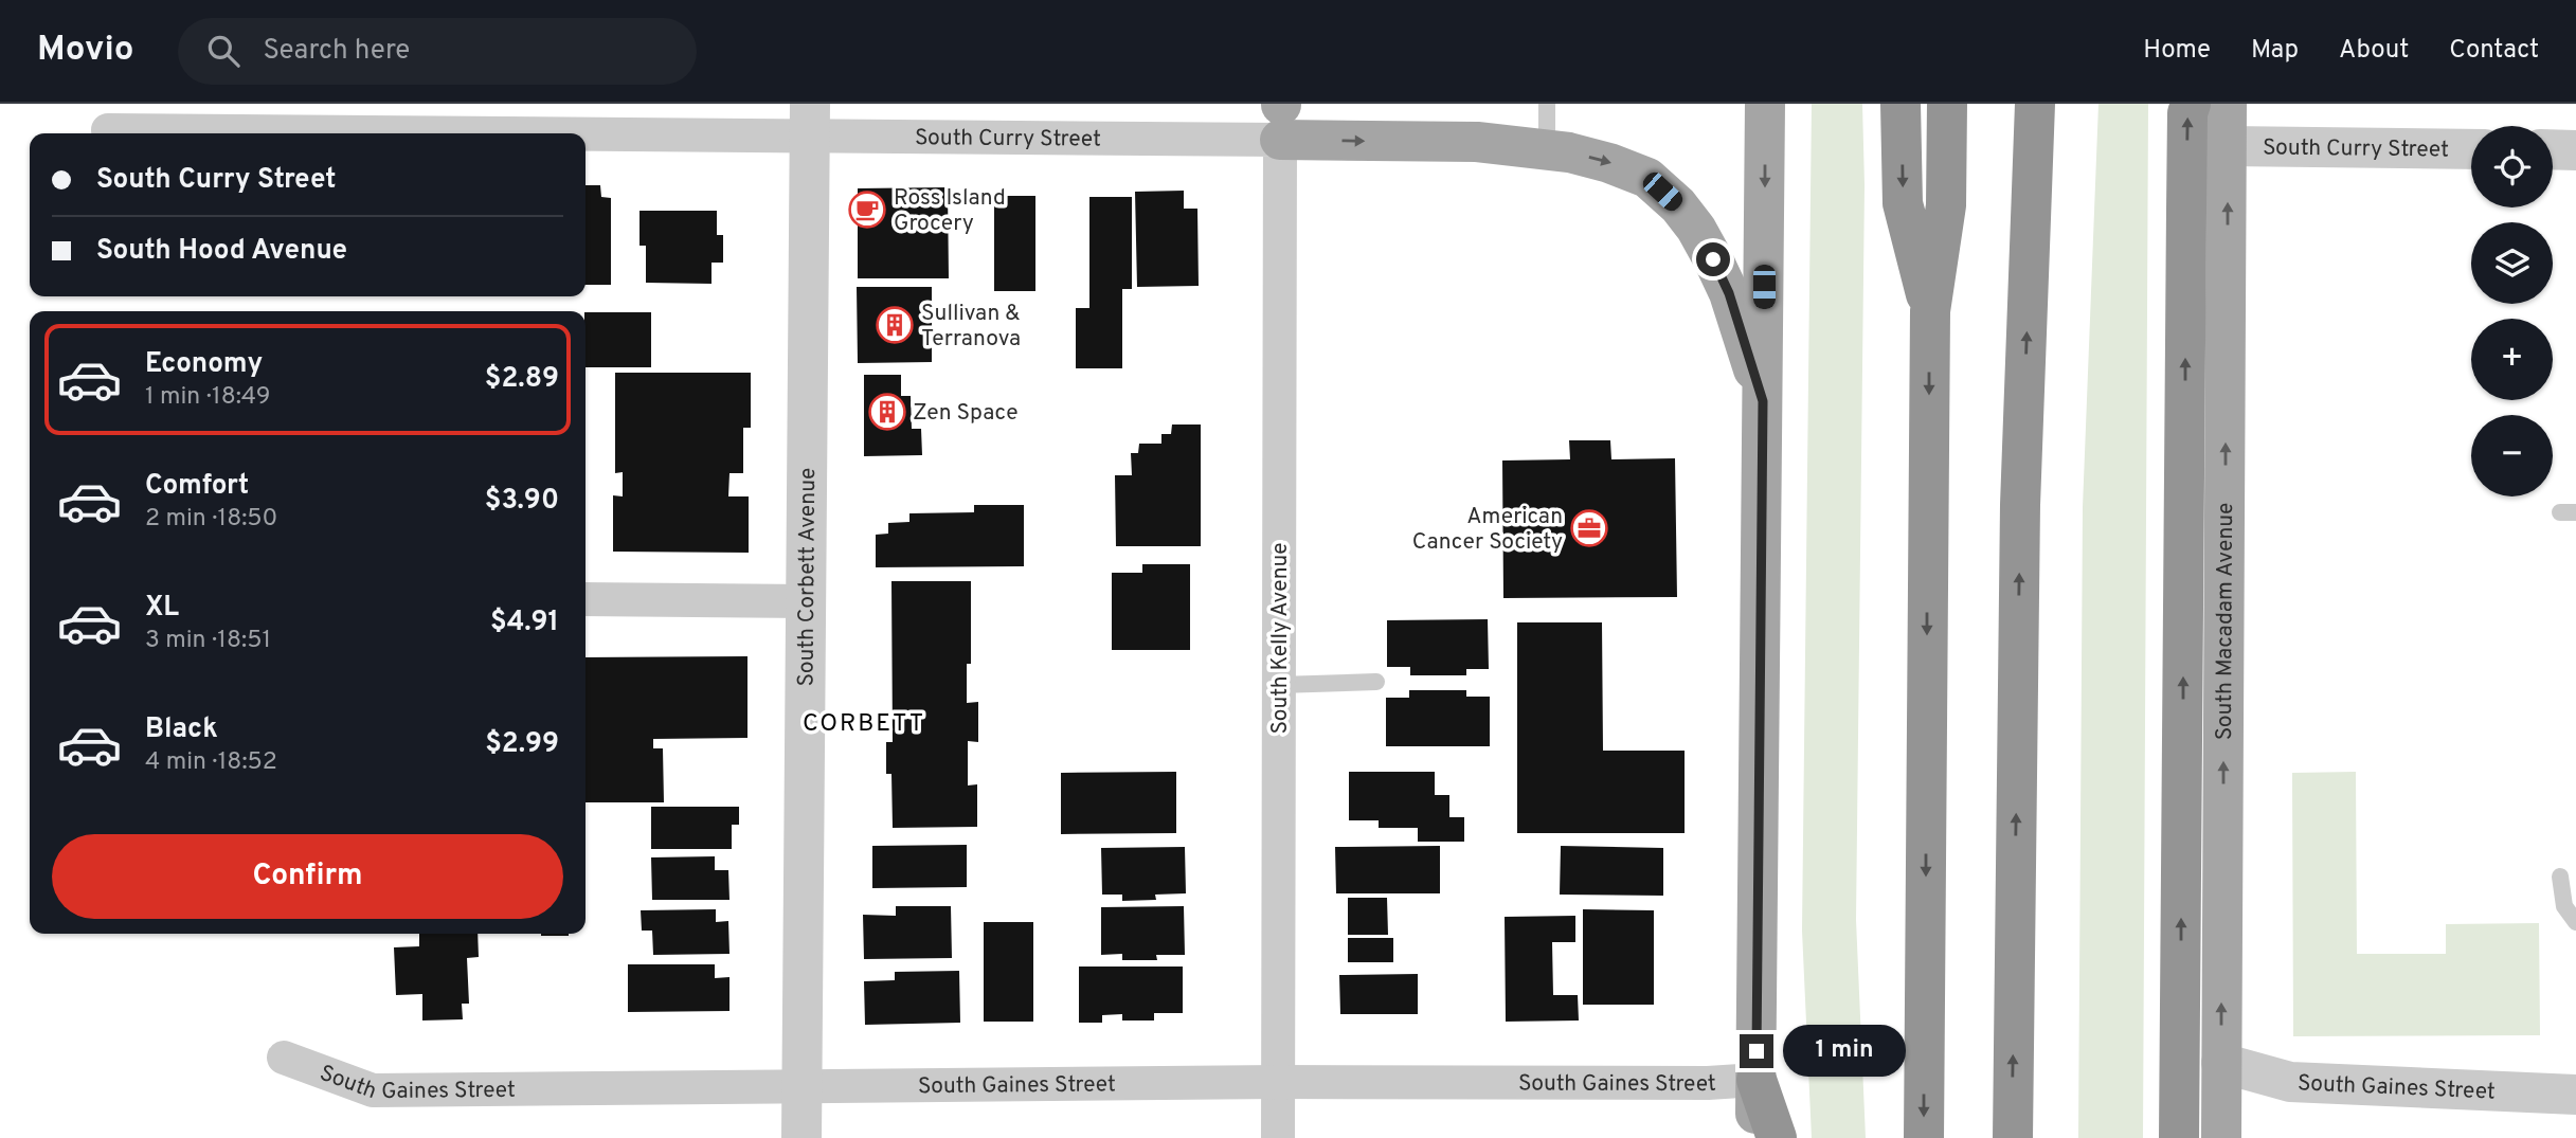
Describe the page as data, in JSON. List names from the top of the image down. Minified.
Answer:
{"streets":{"main road":["South Curry Street","South Macadam Avenue"],"street":["South Corbett Avenue","South Kelly Avenue","South Gaines Street"]},"crossings":[["South Curry Street","South Corbett Avenue"],["South Curry Street","South Macadam Avenue"],["South Curry Street","South Kelly Avenue"],["South Corbett Avenue","South Gaines Street"],["South Macadam Avenue","South Gaines Street"],["South Kelly Avenue","South Gaines Street"]],"one_way":["South Macadam Avenue"],"districts":["CORBETT"],"places":{"cafe":["Ross Island Grocery"],"building":["Sullivan & Terranova","Zen Space"],"office":["American Cancer Society"]},"page":{"header":"Movio","search":"Search here","nav":["Home","Map","About","Contact"],"map_buttons":["+","−"],"banner":["South Curry Street","South Hood Avenue"],"list":[{"name":"Economy","note":"1 min · 18:49","value":"$2.89"},{"name":"Comfort","note":"2 min · 18:50","value":"$3.90"},{"name":"XL","note":"3 min · 18:51","value":"$4.91"},{"name":"Black","note":"4 min · 18:52","value":"$2.99"}],"buttons":"Confirm","bubble":"1 min"}}
